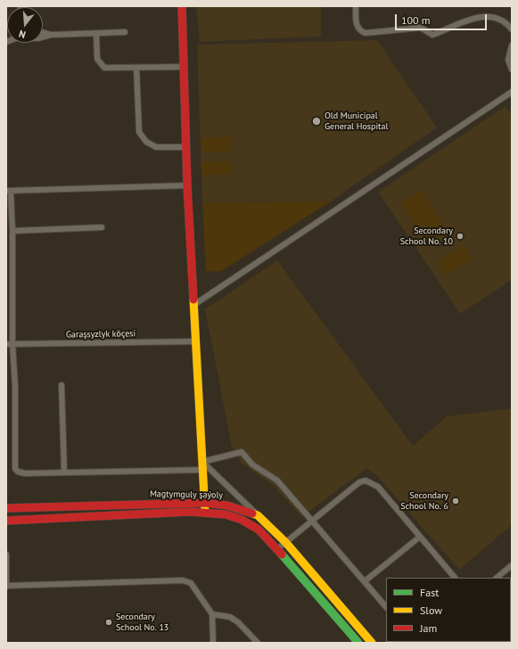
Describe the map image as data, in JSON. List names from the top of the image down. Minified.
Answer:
{"streets":{"street":["Garaşsyzlyk köçesi","Magtymguly şaýoly"]},"places":["Old Municipal General Hospital","Secondary School No. 10","Secondary School No. 6","Secondary School No. 13"],"legend":["Fast","Slow","Jam"],"scale_bar":"100 m","north":"bottom"}
